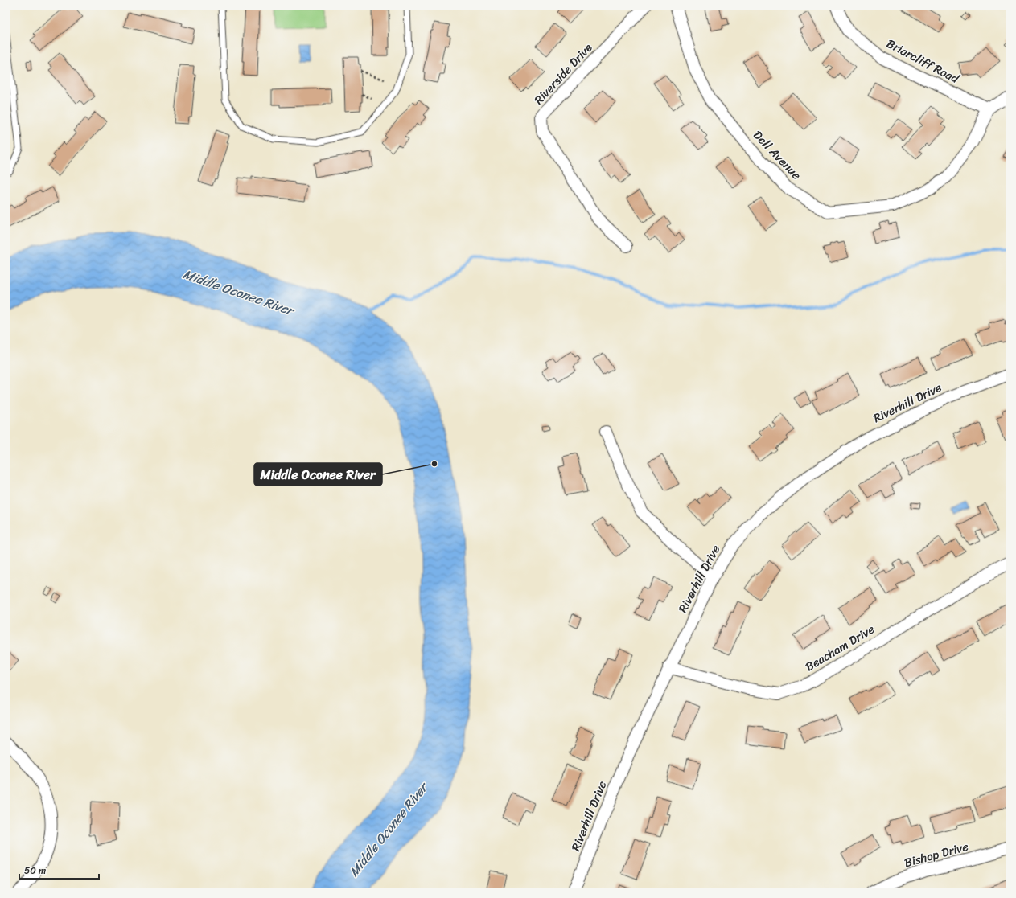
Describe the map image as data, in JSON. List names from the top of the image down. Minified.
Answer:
{"streets":{"street":["Briarcliff Road","Riverside Drive","Dell Avenue","Riverhill Drive","Beacham Drive","Bishop Drive"]},"crossings":[["Briarcliff Road","Dell Avenue"],["Riverhill Drive","Beacham Drive"]],"water":["Middle Oconee River"],"places":["Middle Oconee River"],"scale_bar":"50 m"}
